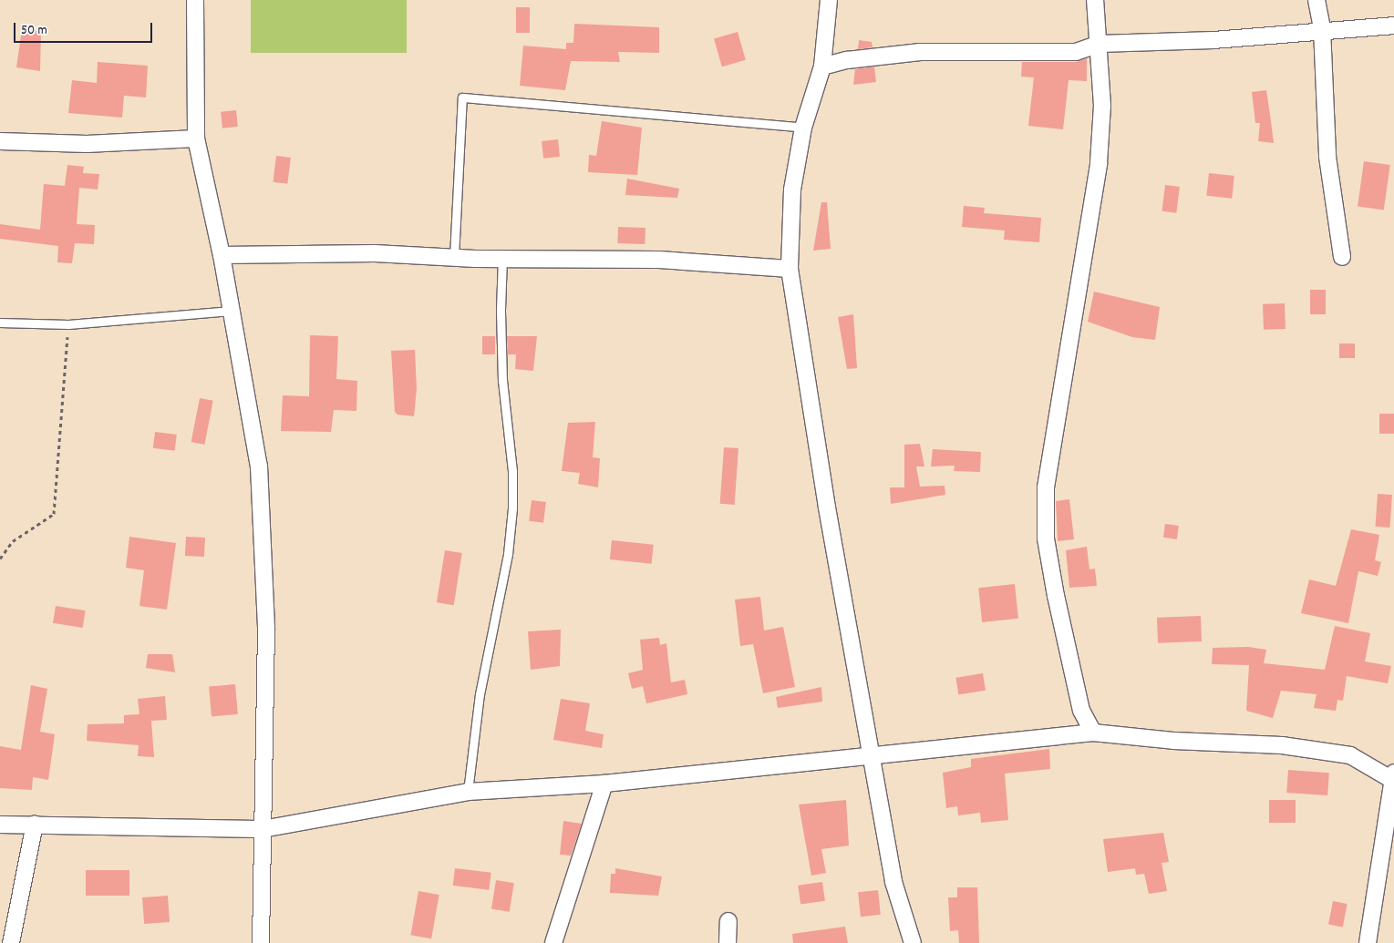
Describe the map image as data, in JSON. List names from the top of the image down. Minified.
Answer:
{"scale_bar":"50 m"}
